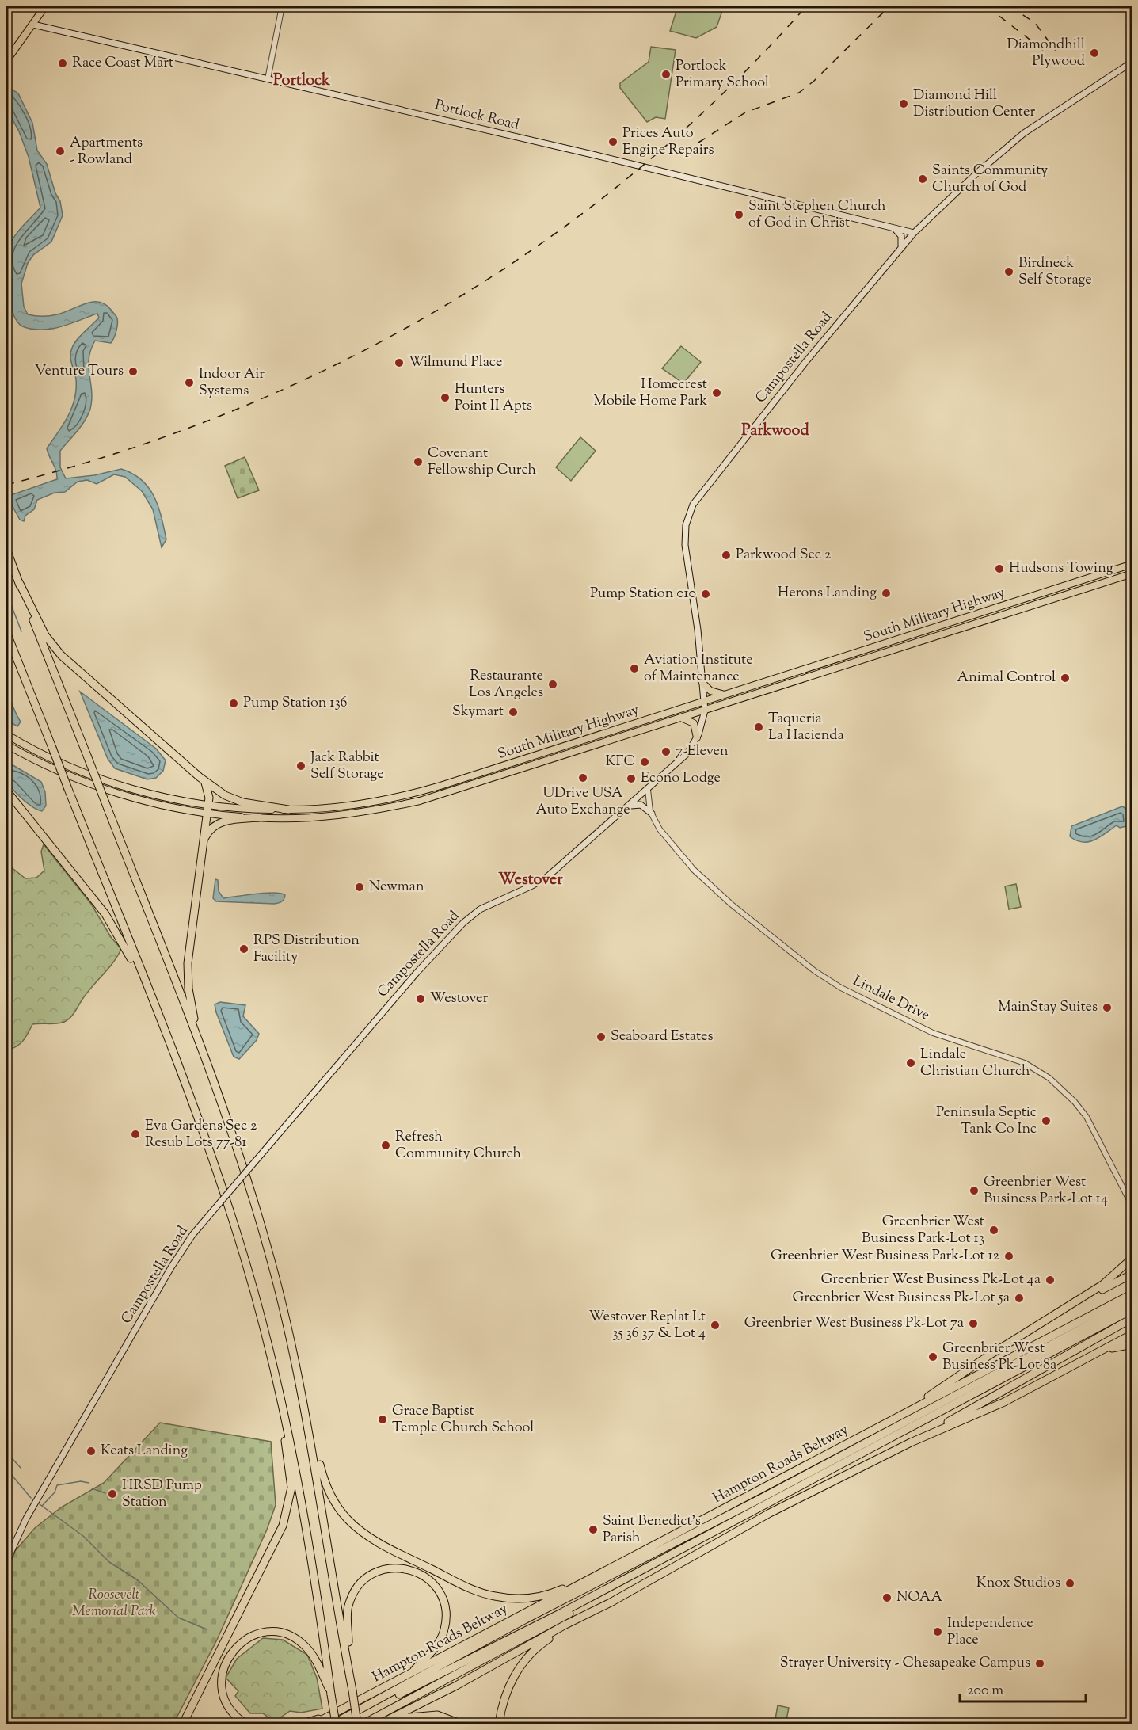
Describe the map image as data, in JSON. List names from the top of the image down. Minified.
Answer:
{"streets":{"highway":["Hampton Roads Beltway"],"main road":["Portlock Road","Campostella Road","South Military Highway"],"street":["Lindale Drive"]},"crossings":[["Portlock Road","Campostella Road"],["Campostella Road","South Military Highway"],["Campostella Road","Lindale Drive"]],"districts":["Portlock","Parkwood","Westover"],"parks":["Roosevelt Memorial Park"],"places":["Diamondhill Plywood","Race Coast Mart","Portlock Primary School","Diamond Hill Distribution Center","Prices Auto Engine Repairs","Apartments - Rowland","Saints Community Church of God","Saint Stephen Church of God in Christ","Birdneck Self Storage","Wilmund Place","Venture Tours","Indoor Air Systems","Homecrest Mobile Home Park","Hunters Point II Apts","Covenant Fellowship Curch","Parkwood Sec 2","Hudsons Towing","Herons Landing","Pump Station 010","Aviation Institute of Maintenance","Animal Control","Restaurante Los Angeles","Pump Station 136","Skymart","Taqueria La Hacienda","7-Eleven","KFC","Jack Rabbit Self Storage","UDrive USA Auto Exchange","Econo Lodge","Newman","RPS Distribution Facility","Westover","MainStay Suites","Seaboard Estates","Lindale Christian Church","Peninsula Septic Tank Co Inc","Eva Gardens Sec 2 Resub Lots 77-81","Refresh Community Church","Greenbrier West Business Park-Lot 14","Greenbrier West Business Park-Lot 13","Greenbrier West Business Park-Lot 12","Greenbrier West Business Pk-Lot 4a","Greenbrier West Business Pk-Lot 5a","Greenbrier West Business Pk-Lot 7a","Westover Replat Lt 35 36 37 & Lot 4","Greenbrier West Business Pk-Lot 8a","Grace Baptist Temple Church School","Keats Landing","HRSD Pump Station","Saint Benedict's Parish","Knox Studios","NOAA","Independence Place","Strayer University - Chesapeake Campus"],"scale_bar":"200 m"}
